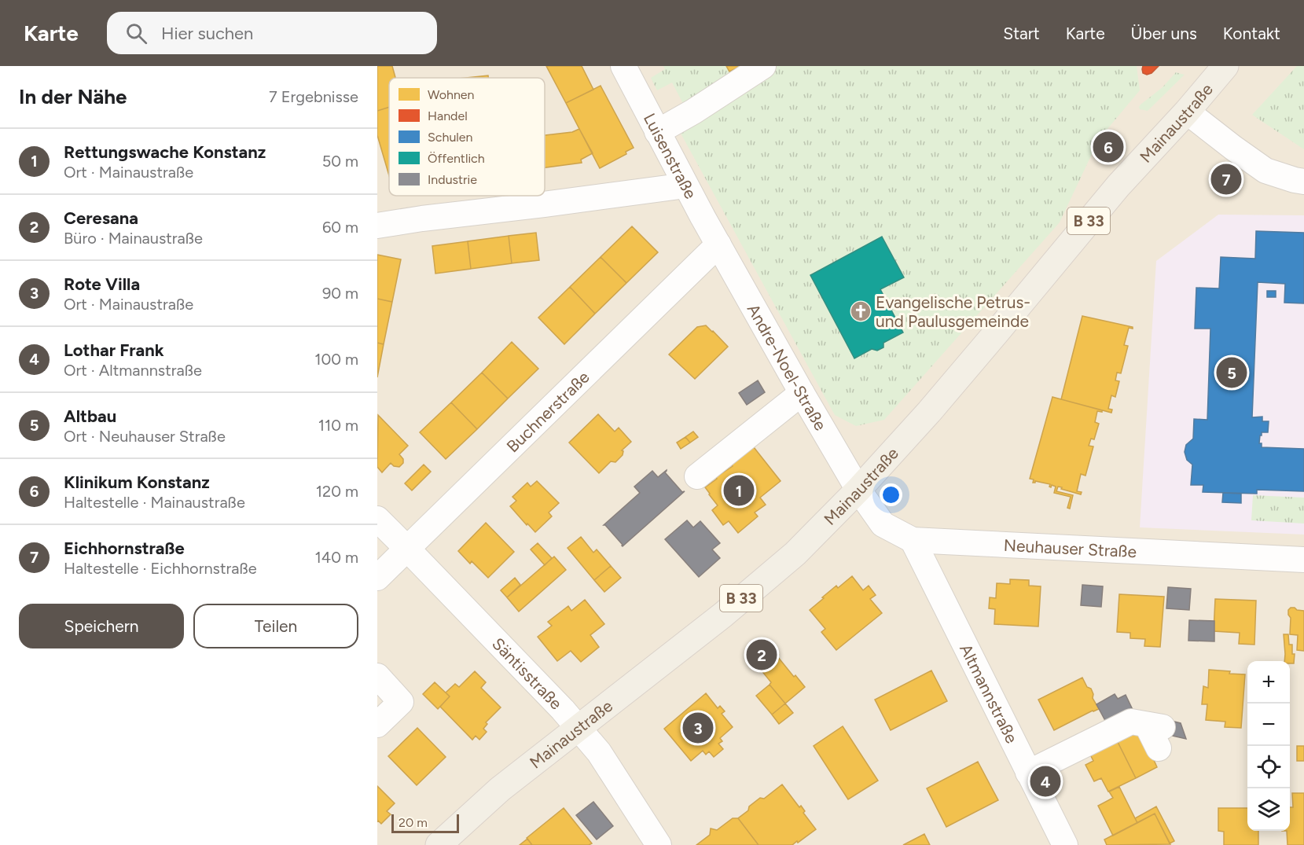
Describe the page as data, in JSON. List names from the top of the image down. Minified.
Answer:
{"streets":{"main road":["Mainaustraße","B 33"],"street":["Luisenstraße","Andre-Noel-Straße","Buchnerstraße","Neuhauser Straße","Säntisstraße","Altmannstraße"]},"crossings":[["Mainaustraße","Andre-Noel-Straße"],["Mainaustraße","Neuhauser Straße"],["Mainaustraße","Säntisstraße"],["Luisenstraße","Andre-Noel-Straße"],["Luisenstraße","Buchnerstraße"],["Andre-Noel-Straße","Buchnerstraße"],["Andre-Noel-Straße","Neuhauser Straße"],["Buchnerstraße","Säntisstraße"],["Neuhauser Straße","Altmannstraße"]],"places":{"church":["Evangelische Petrus- und Paulusgemeinde"]},"legend":["Wohnen","Handel","Schulen","Öffentlich","Industrie"],"scale_bar":"20 m","page":{"header":"Karte","search":"Hier suchen","nav":["Start","Karte","Über uns","Kontakt"],"heading":["In der Nähe","7 Ergebnisse"],"list":[{"mark":"1","name":"Rettungswache Konstanz","note":"Ort · Mainaustraße","value":"50 m"},{"mark":"2","name":"Ceresana","note":"Büro · Mainaustraße","value":"60 m"},{"mark":"3","name":"Rote Villa","note":"Ort · Mainaustraße","value":"90 m"},{"mark":"4","name":"Lothar Frank","note":"Ort · Altmannstraße","value":"100 m"},{"mark":"5","name":"Altbau","note":"Ort · Neuhauser Straße","value":"110 m"},{"mark":"6","name":"Klinikum Konstanz","note":"Haltestelle · Mainaustraße","value":"120 m"},{"mark":"7","name":"Eichhornstraße","note":"Haltestelle · Eichhornstraße","value":"140 m"}],"pins":["6","7","5","1","2","3","4"],"buttons":["Speichern","Teilen"],"map_buttons":["+","−"],"scale":"20 m"}}
